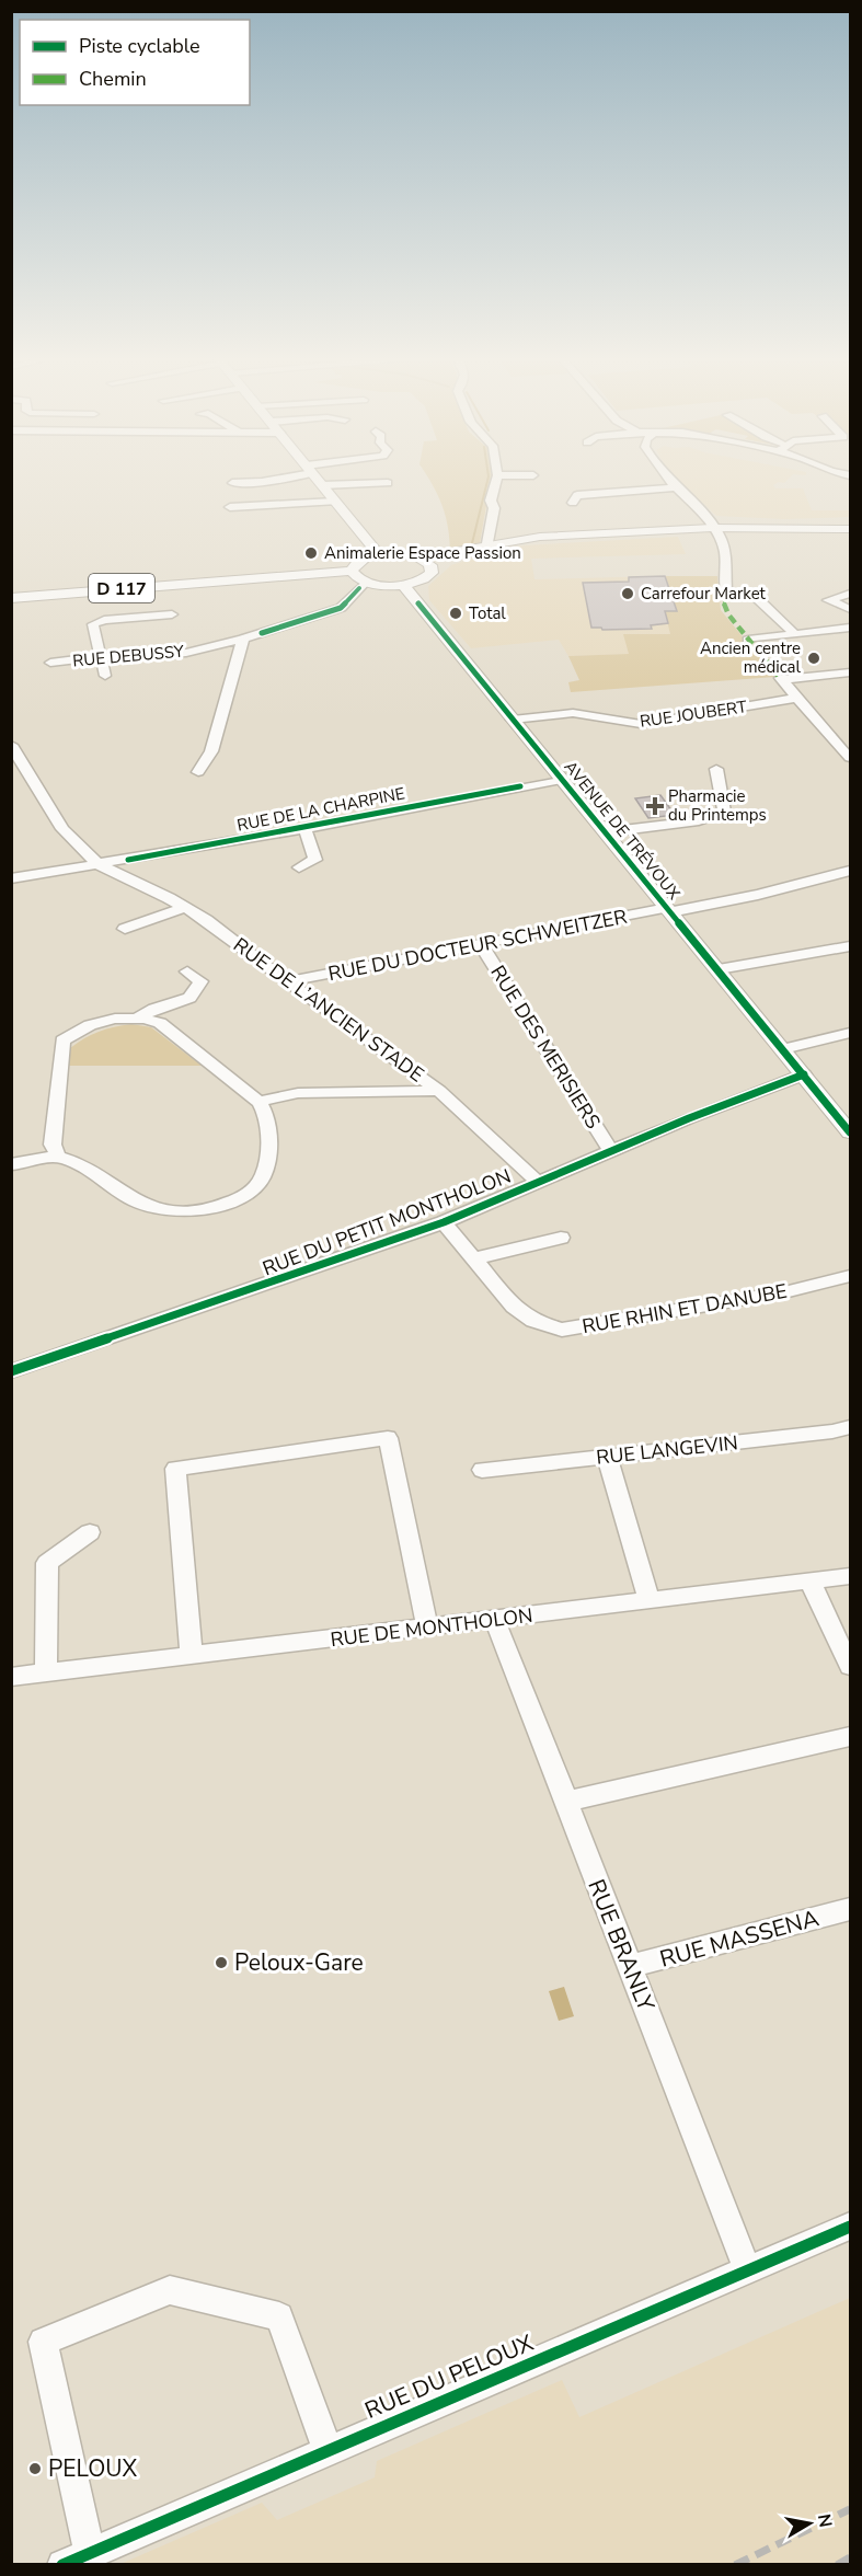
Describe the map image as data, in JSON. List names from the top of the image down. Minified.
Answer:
{"streets":{"main road":["D 117","AVENUE DE TRÉVOUX"],"street":["RUE DEBUSSY","RUE JOUBERT","RUE DE LA CHARPINE","RUE DU DOCTEUR SCHWEITZER","RUE DE L’ANCIEN STADE","RUE DES MERISIERS","RUE DU PETIT MONTHOLON","RUE RHIN ET DANUBE","RUE LANGEVIN","RUE DE MONTHOLON","RUE MASSENA","RUE BRANLY","RUE DU PELOUX"]},"crossings":[["RUE JOUBERT","AVENUE DE TRÉVOUX"],["RUE DE LA CHARPINE","AVENUE DE TRÉVOUX"],["RUE DE LA CHARPINE","RUE DE L’ANCIEN STADE"],["AVENUE DE TRÉVOUX","RUE DU DOCTEUR SCHWEITZER"],["AVENUE DE TRÉVOUX","RUE DU PETIT MONTHOLON"],["RUE DU DOCTEUR SCHWEITZER","RUE DE L’ANCIEN STADE"],["RUE DU DOCTEUR SCHWEITZER","RUE DES MERISIERS"],["RUE DE L’ANCIEN STADE","RUE DU PETIT MONTHOLON"],["RUE DES MERISIERS","RUE DU PETIT MONTHOLON"],["RUE DU PETIT MONTHOLON","RUE RHIN ET DANUBE"],["RUE DE MONTHOLON","RUE BRANLY"],["RUE MASSENA","RUE BRANLY"],["RUE BRANLY","RUE DU PELOUX"]],"places":{"other":["Animalerie Espace Passion","Carrefour Market","Total","Ancien centre médical","Peloux-Gare","PELOUX"],"health":["Pharmacie du Printemps"]},"legend":["Piste cyclable","Chemin"],"north":"right"}
